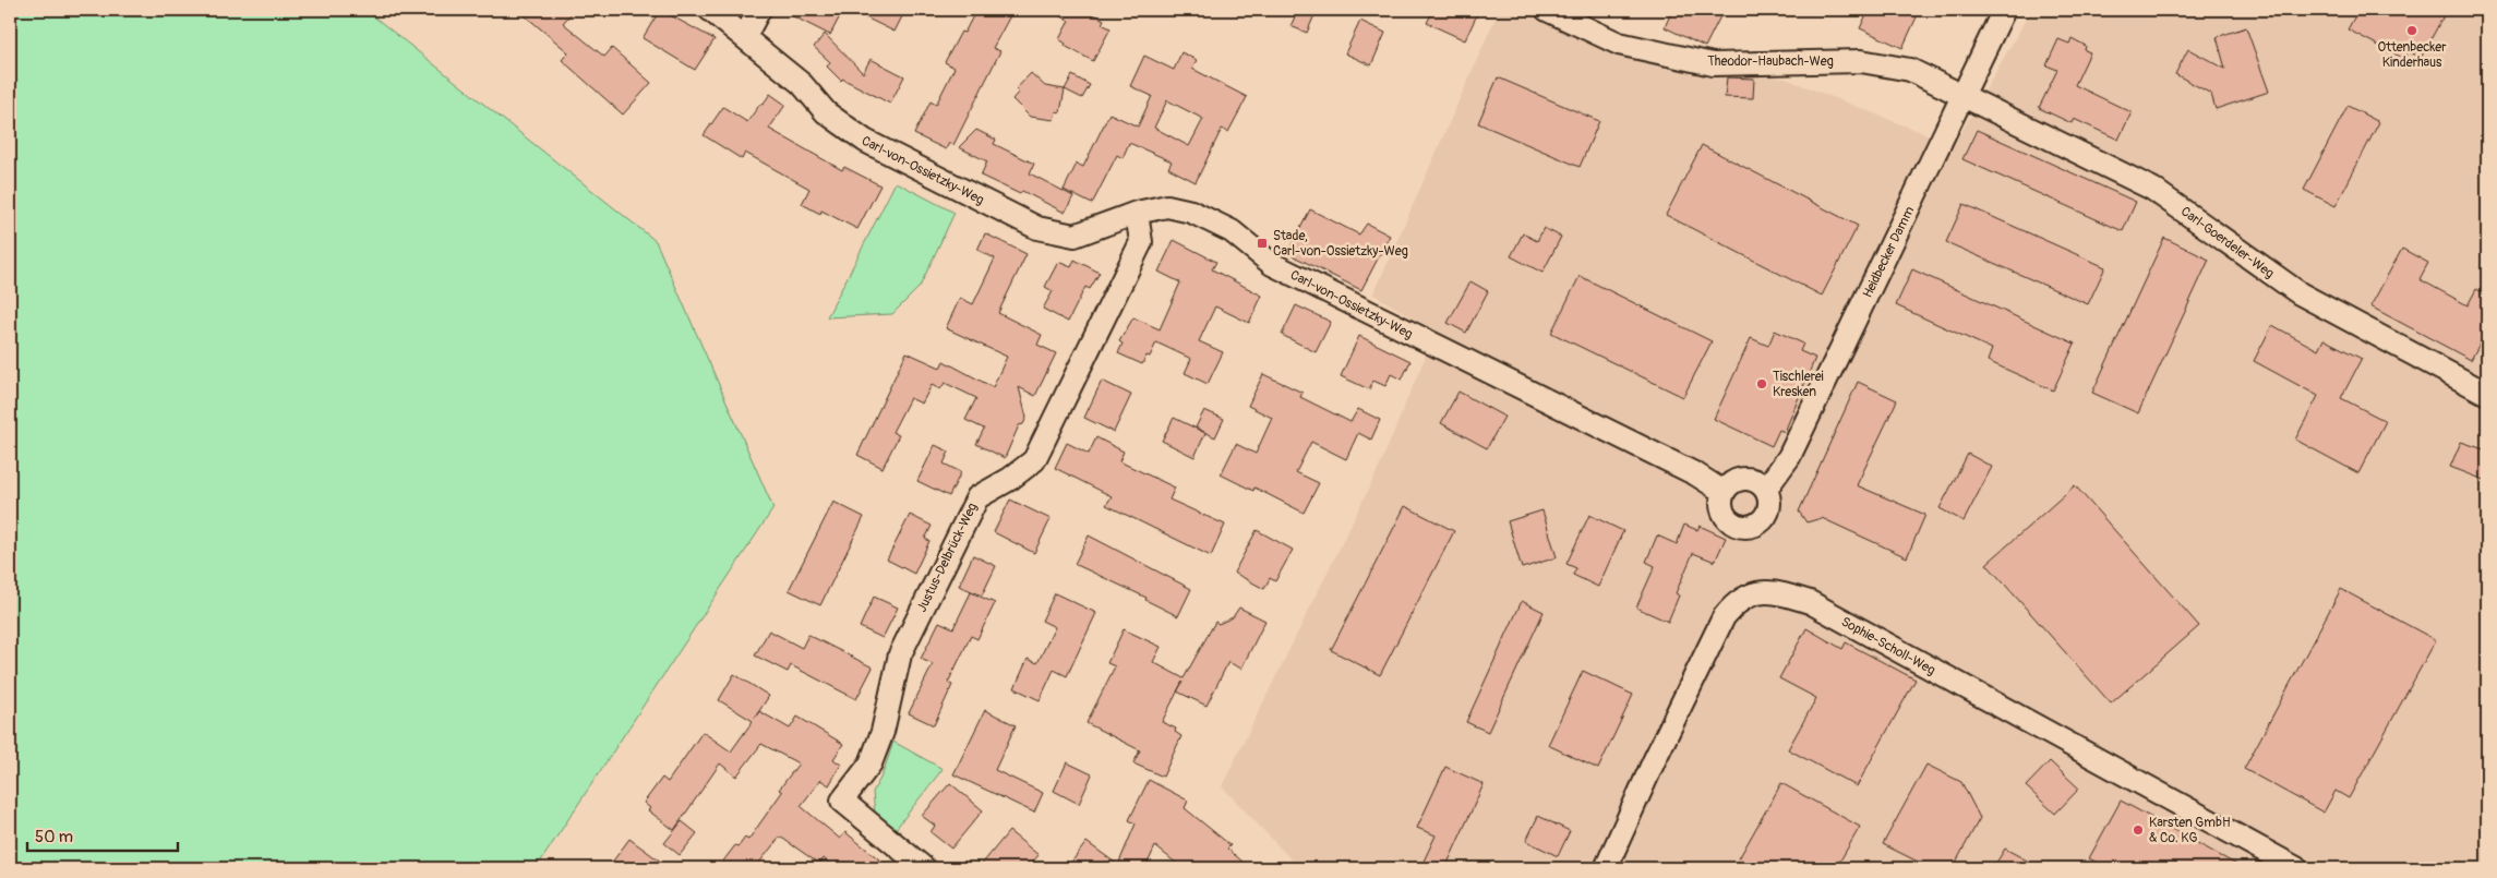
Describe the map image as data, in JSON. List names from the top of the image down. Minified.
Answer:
{"streets":{"street":["Theodor-Haubach-Weg","Carl-von-Ossietzky-Weg","Carl-Goerdeler-Weg","Heidbecker Damm","Justus-Delbrück-Weg","Sophie-Scholl-Weg"]},"crossings":[["Theodor-Haubach-Weg","Carl-Goerdeler-Weg"],["Theodor-Haubach-Weg","Heidbecker Damm"],["Carl-von-Ossietzky-Weg","Heidbecker Damm"],["Carl-von-Ossietzky-Weg","Justus-Delbrück-Weg"],["Carl-Goerdeler-Weg","Heidbecker Damm"]],"places":{"other":["Ottenbecker Kinderhaus","Tischlerei Kresken","Karsten GmbH & Co. KG"],"transit":["Stade, Carl-von-Ossietzky-Weg"]},"scale_bar":"50 m"}
